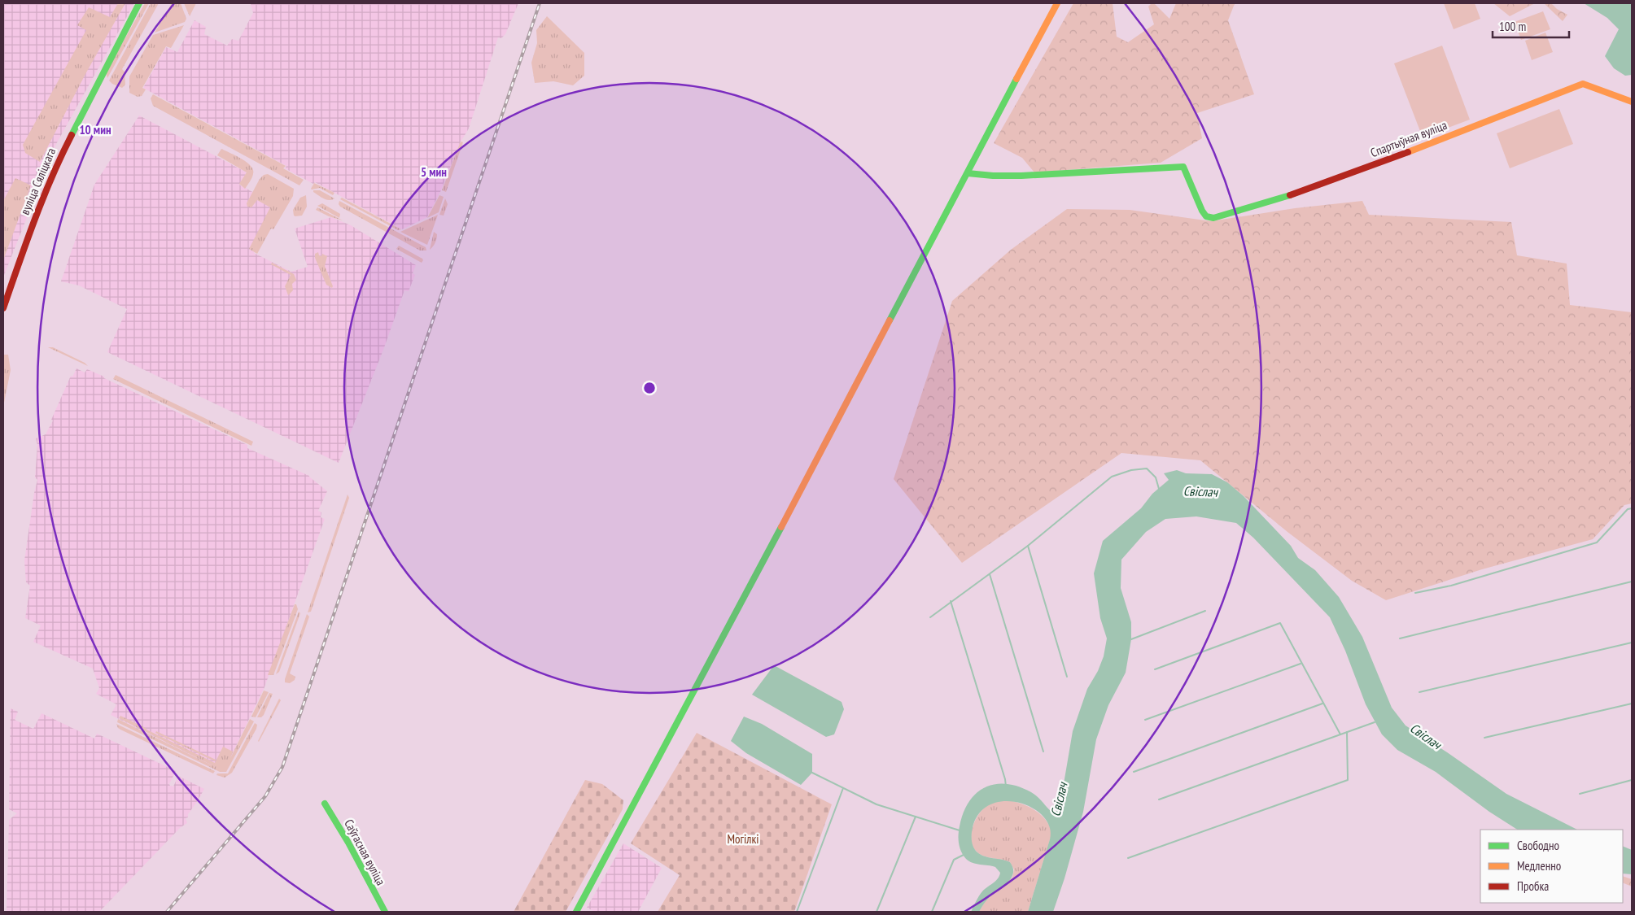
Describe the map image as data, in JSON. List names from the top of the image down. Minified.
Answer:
{"streets":{"main road":["Спартыўная вуліца","вуліца Сяліцкага","Саўгасная вуліца"]},"water":["Свіслач"],"parks":["Могілкі"],"legend":["Свободно","Медленно","Пробка"],"scale_bar":"100 m","rings":["10 мин","5 мин"]}
